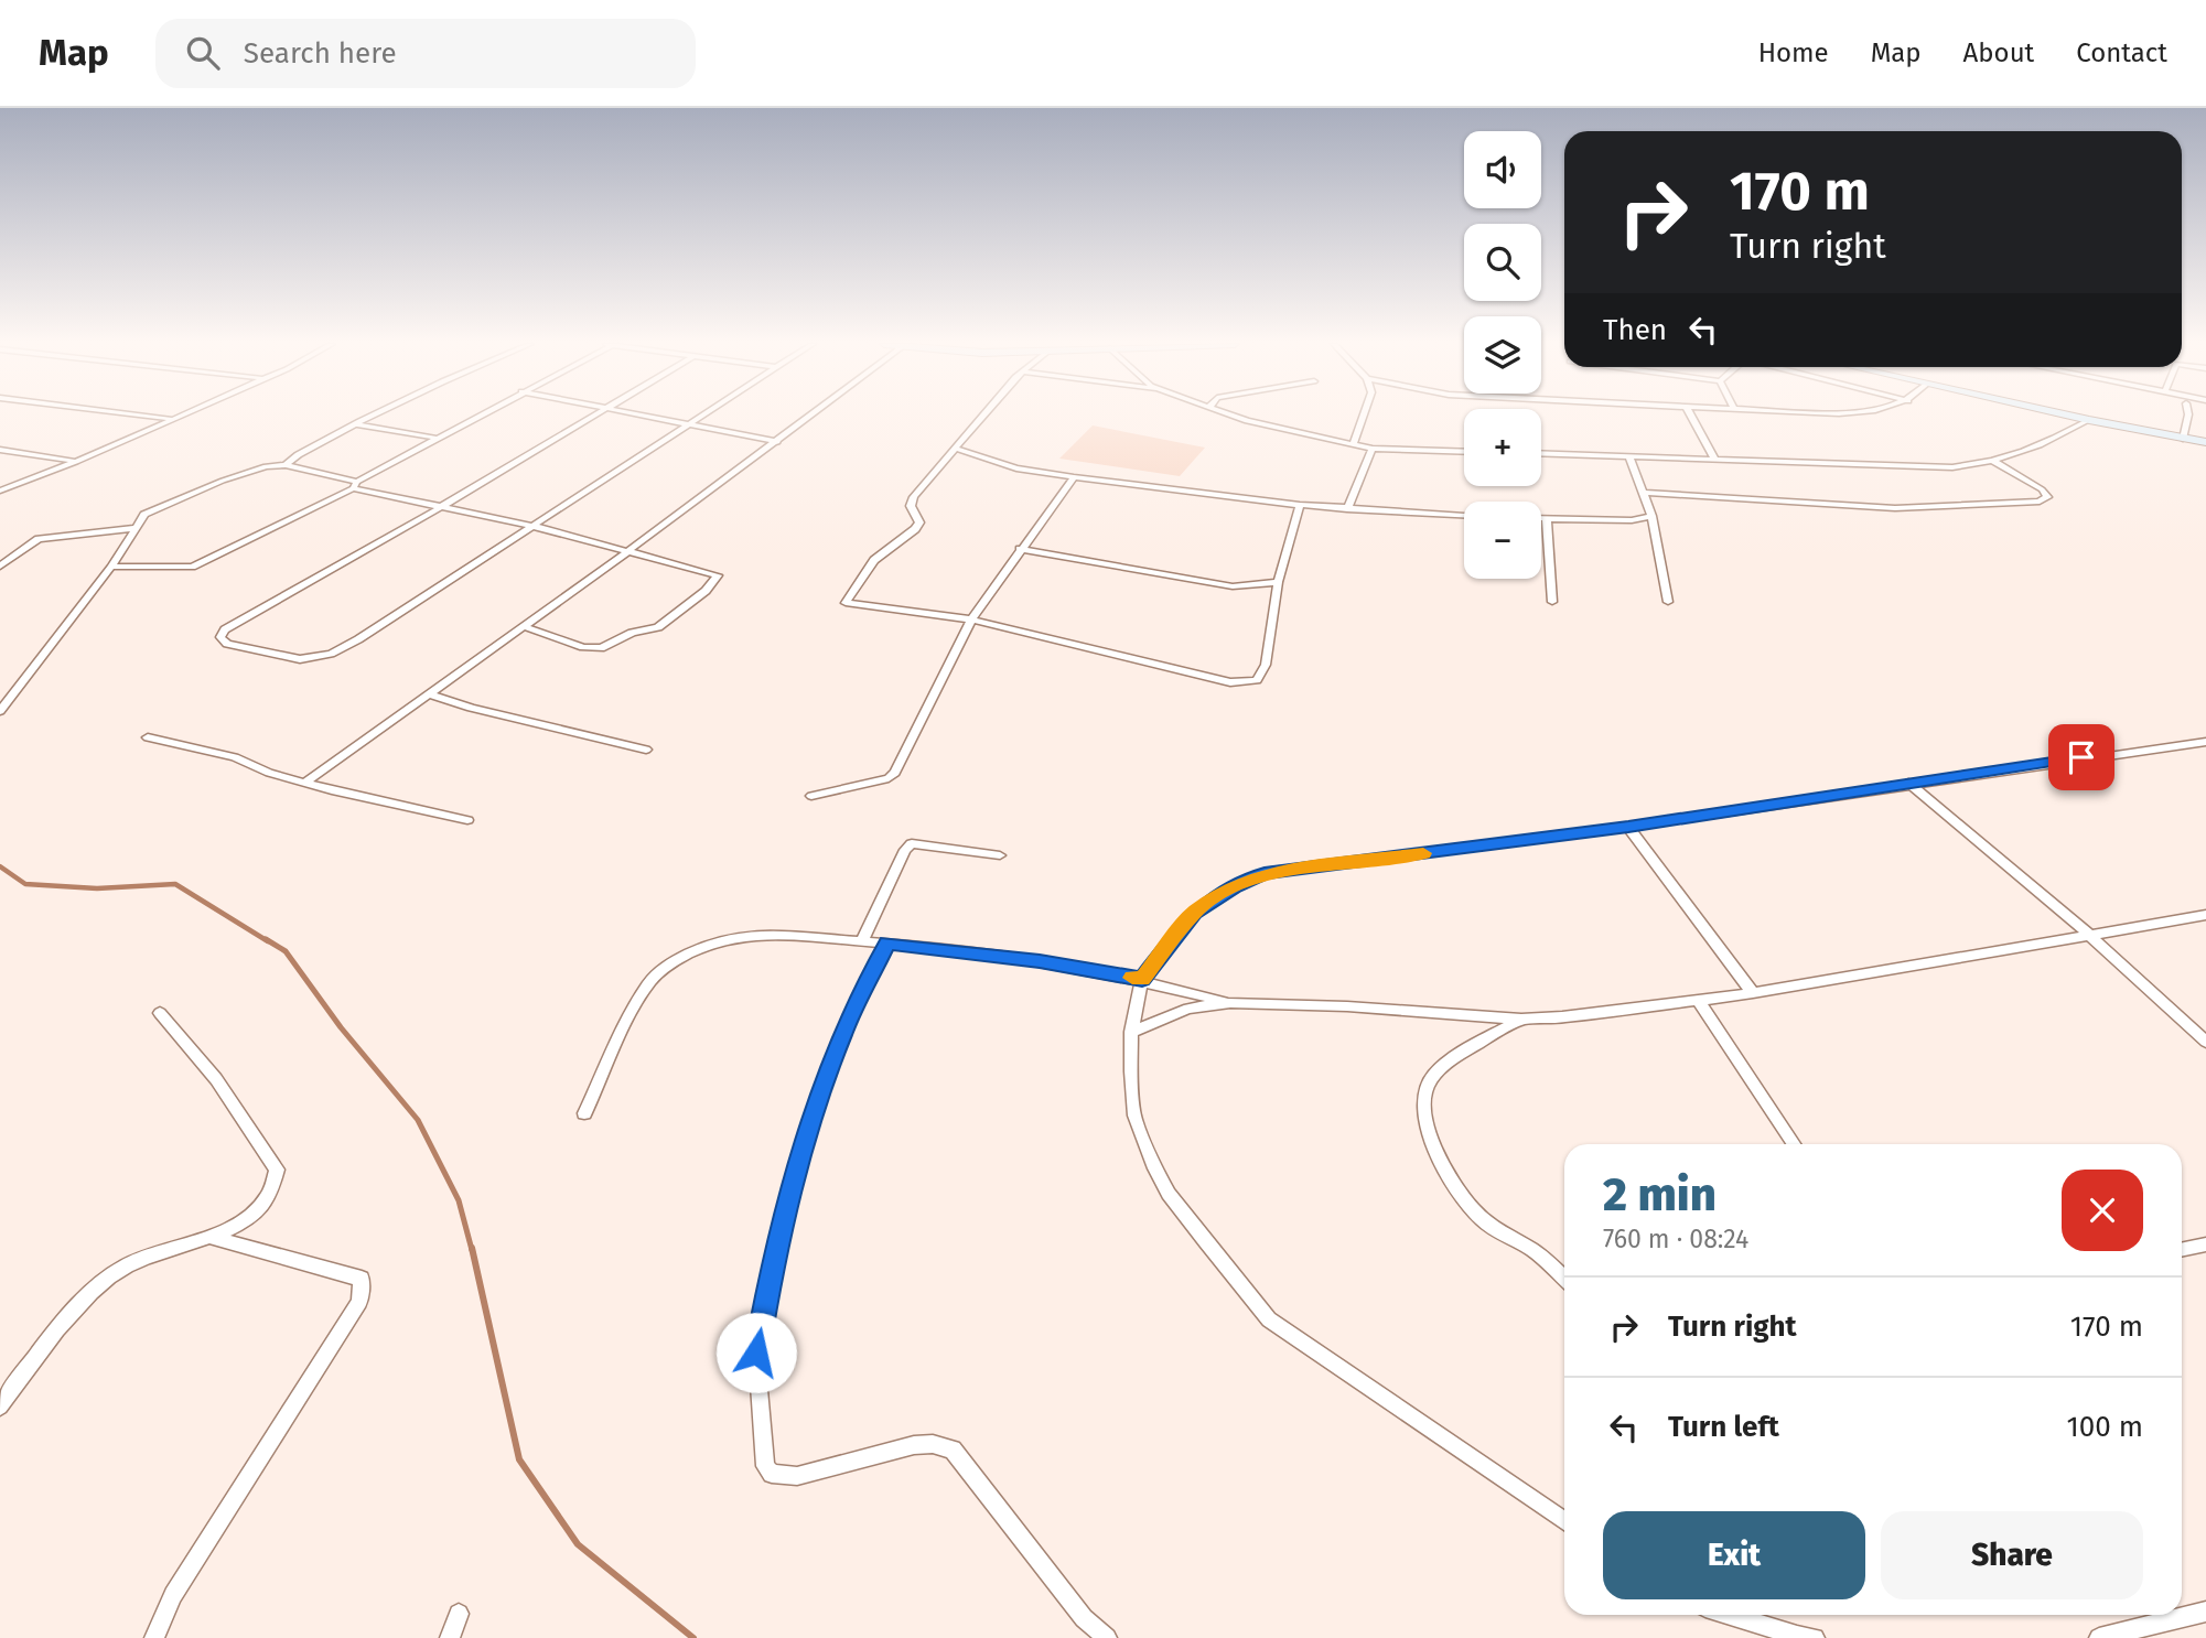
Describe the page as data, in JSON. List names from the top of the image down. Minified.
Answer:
{"page":{"header":"Map","search":"Search here","nav":["Home","Map","About","Contact"],"map_buttons":["+","−"],"turn":["170 m","Turn right"],"then":"Then","heading":["2 min","760 m · 08:24"],"list":[{"name":"Turn right","value":"170 m"},{"name":"Turn left","value":"100 m"}],"buttons":["Exit","Share"]}}
